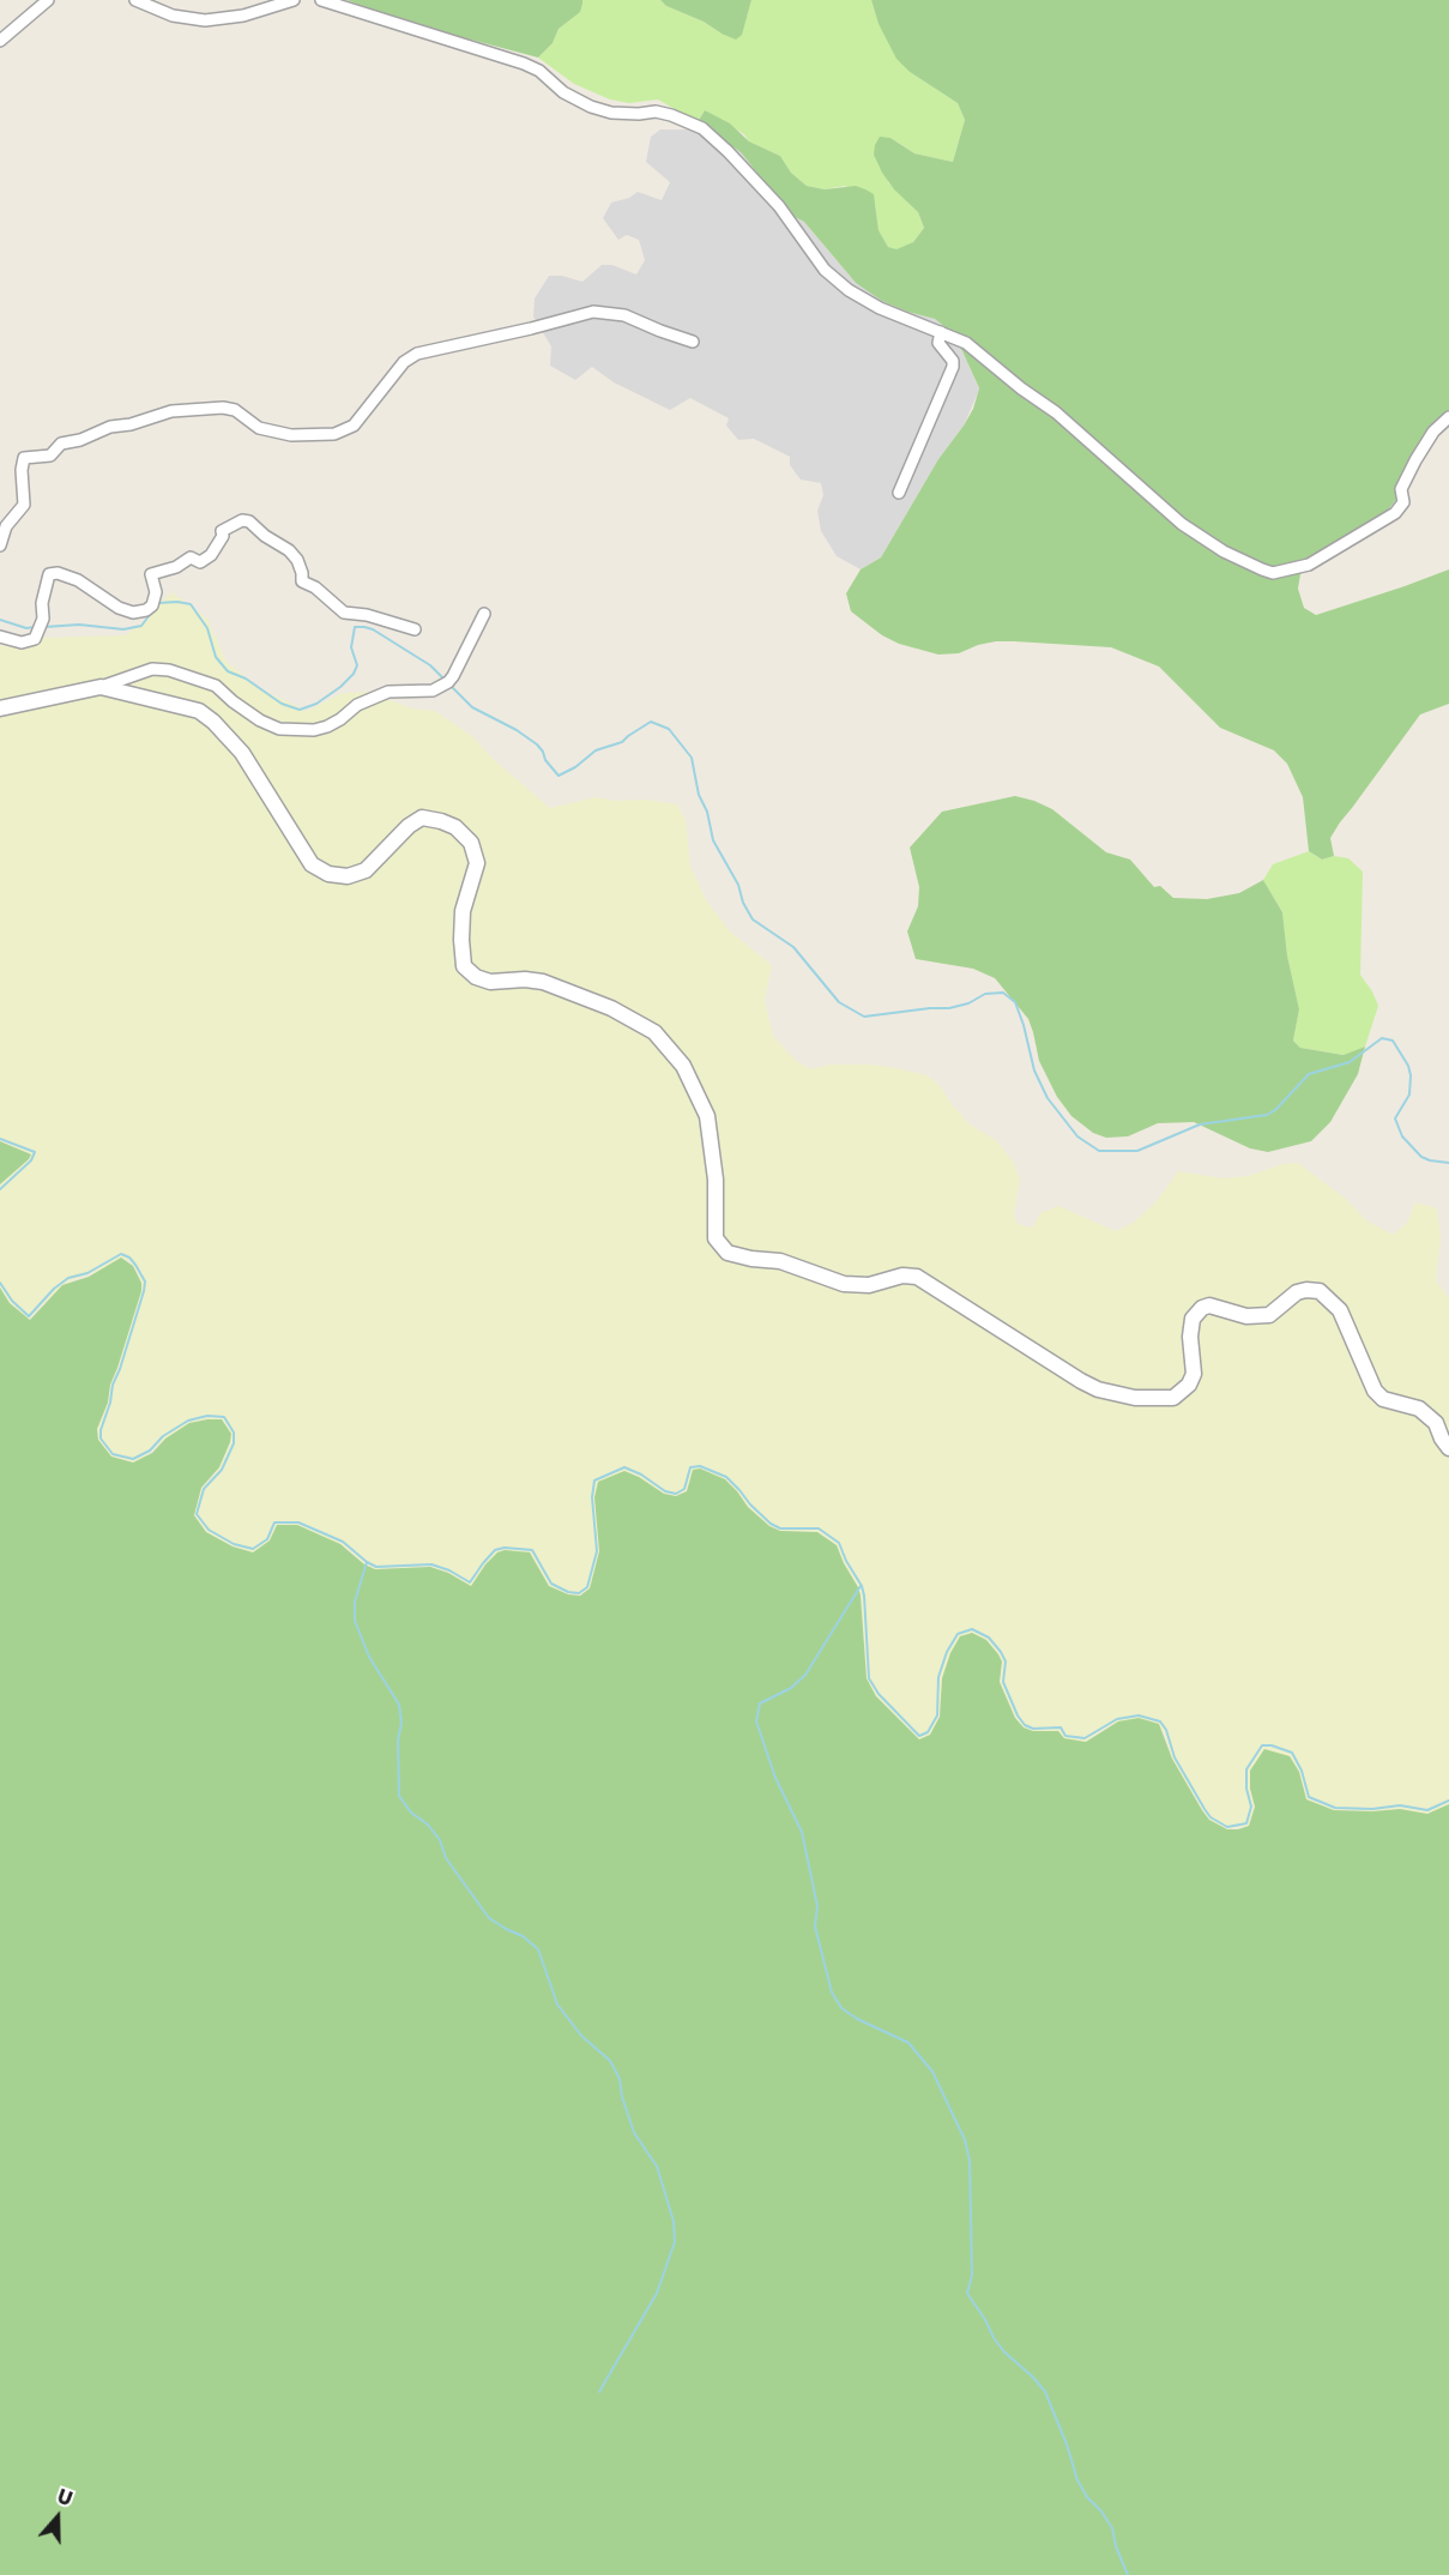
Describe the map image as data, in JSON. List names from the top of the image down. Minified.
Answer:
{"north":"top"}
